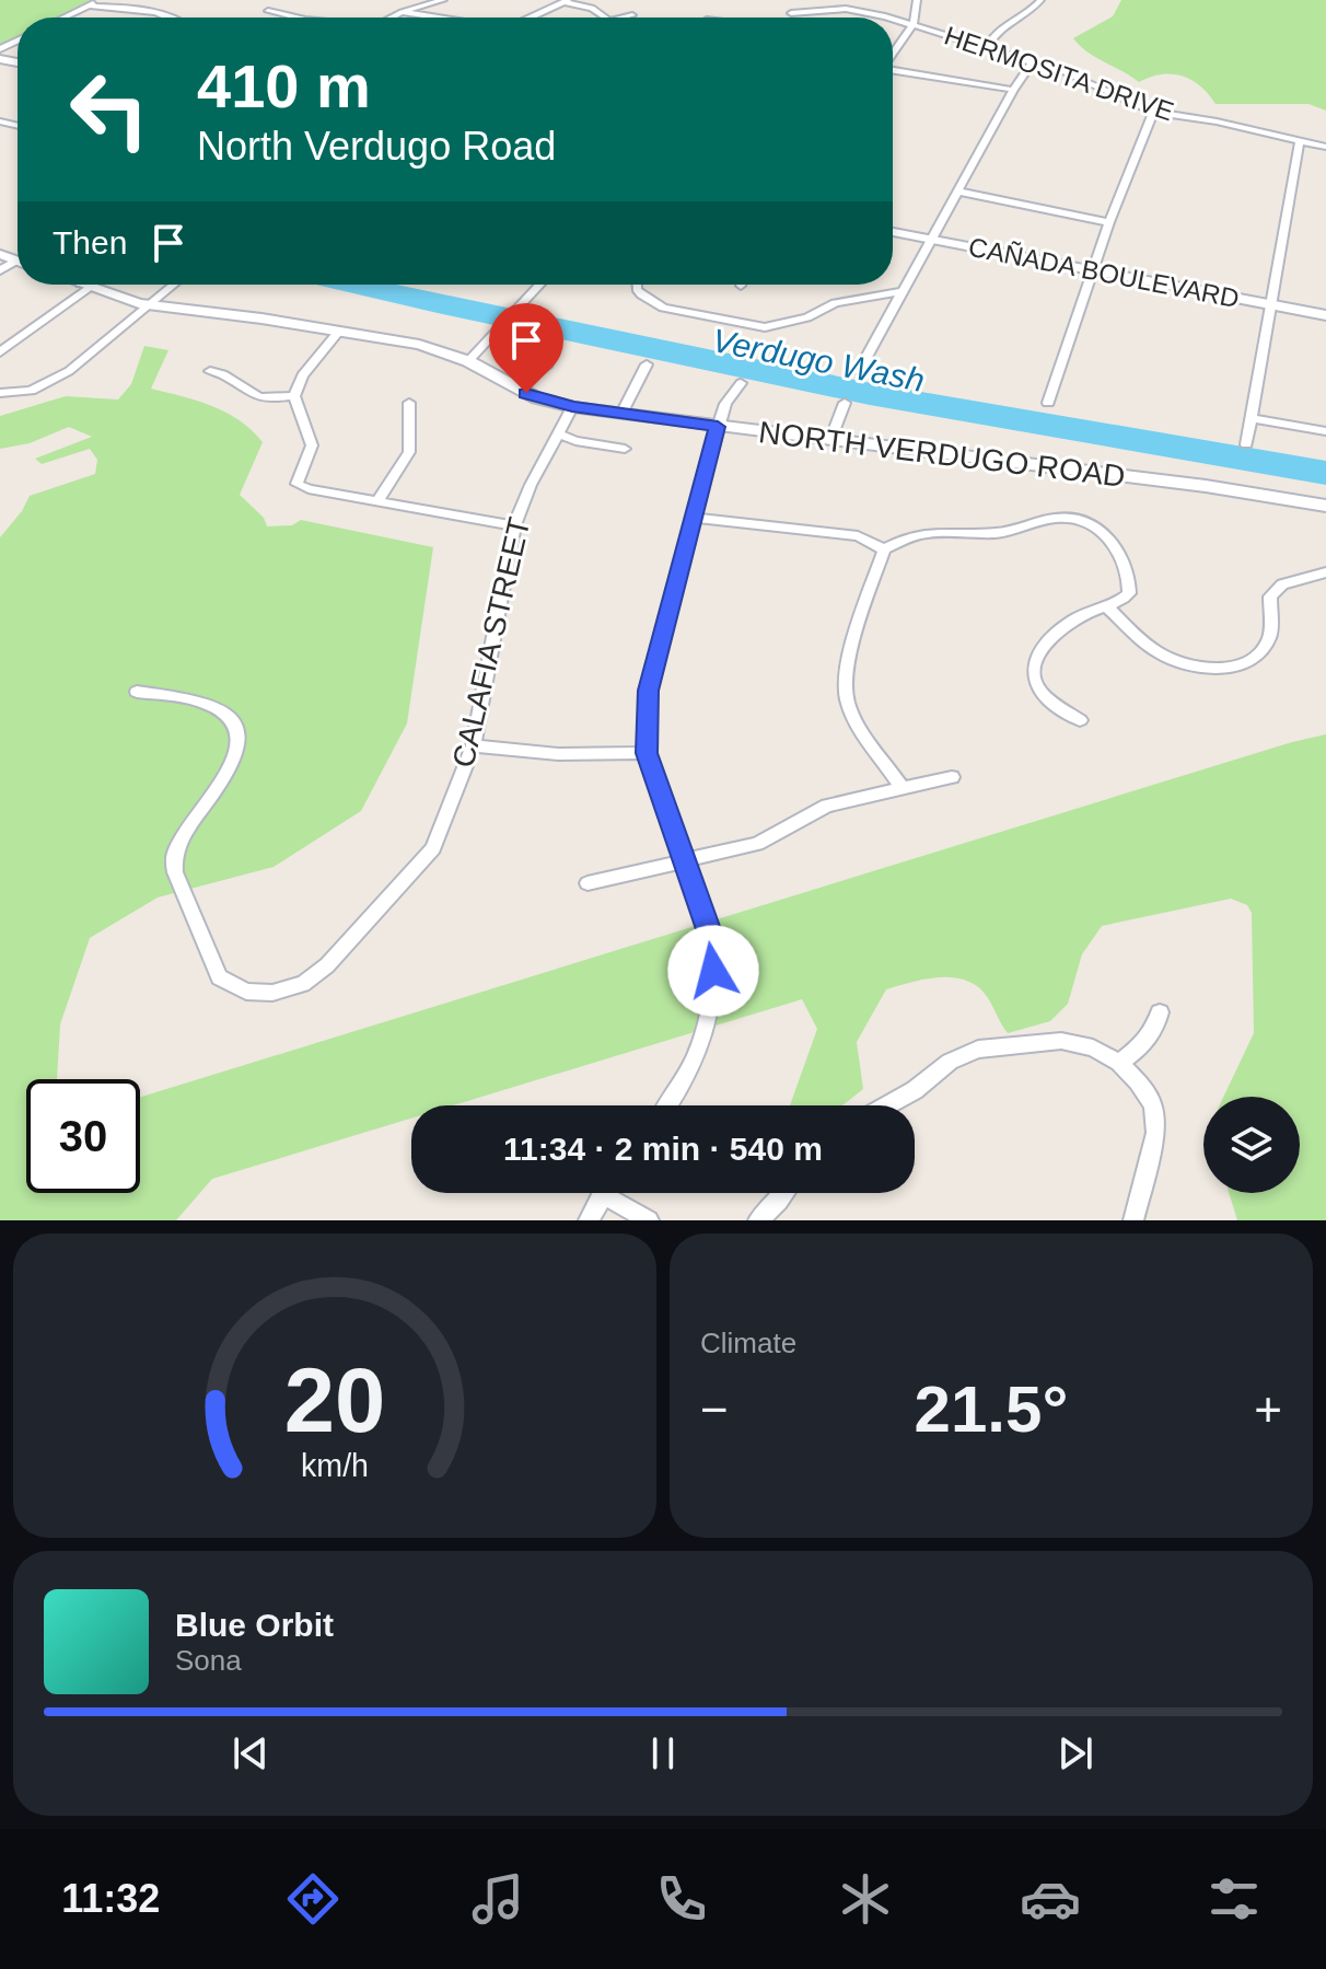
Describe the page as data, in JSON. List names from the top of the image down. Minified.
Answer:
{"streets":{"main road":["CAÑADA BOULEVARD","NORTH VERDUGO ROAD"],"street":["HERMOSITA DRIVE","CALAFIA STREET"]},"crossings":[["NORTH VERDUGO ROAD","CALAFIA STREET"]],"water":["Verdugo Wash"],"page":{"turn":["410 m","North Verdugo Road"],"then":"Then","limit":"30","trip":"11:34 · 2 min · 540 m","tile":"Climate","heat":["−","21.5°","+"],"song":["Blue Orbit","Sona"],"tabs":"11:32","gauge":["20","km/h"]}}
